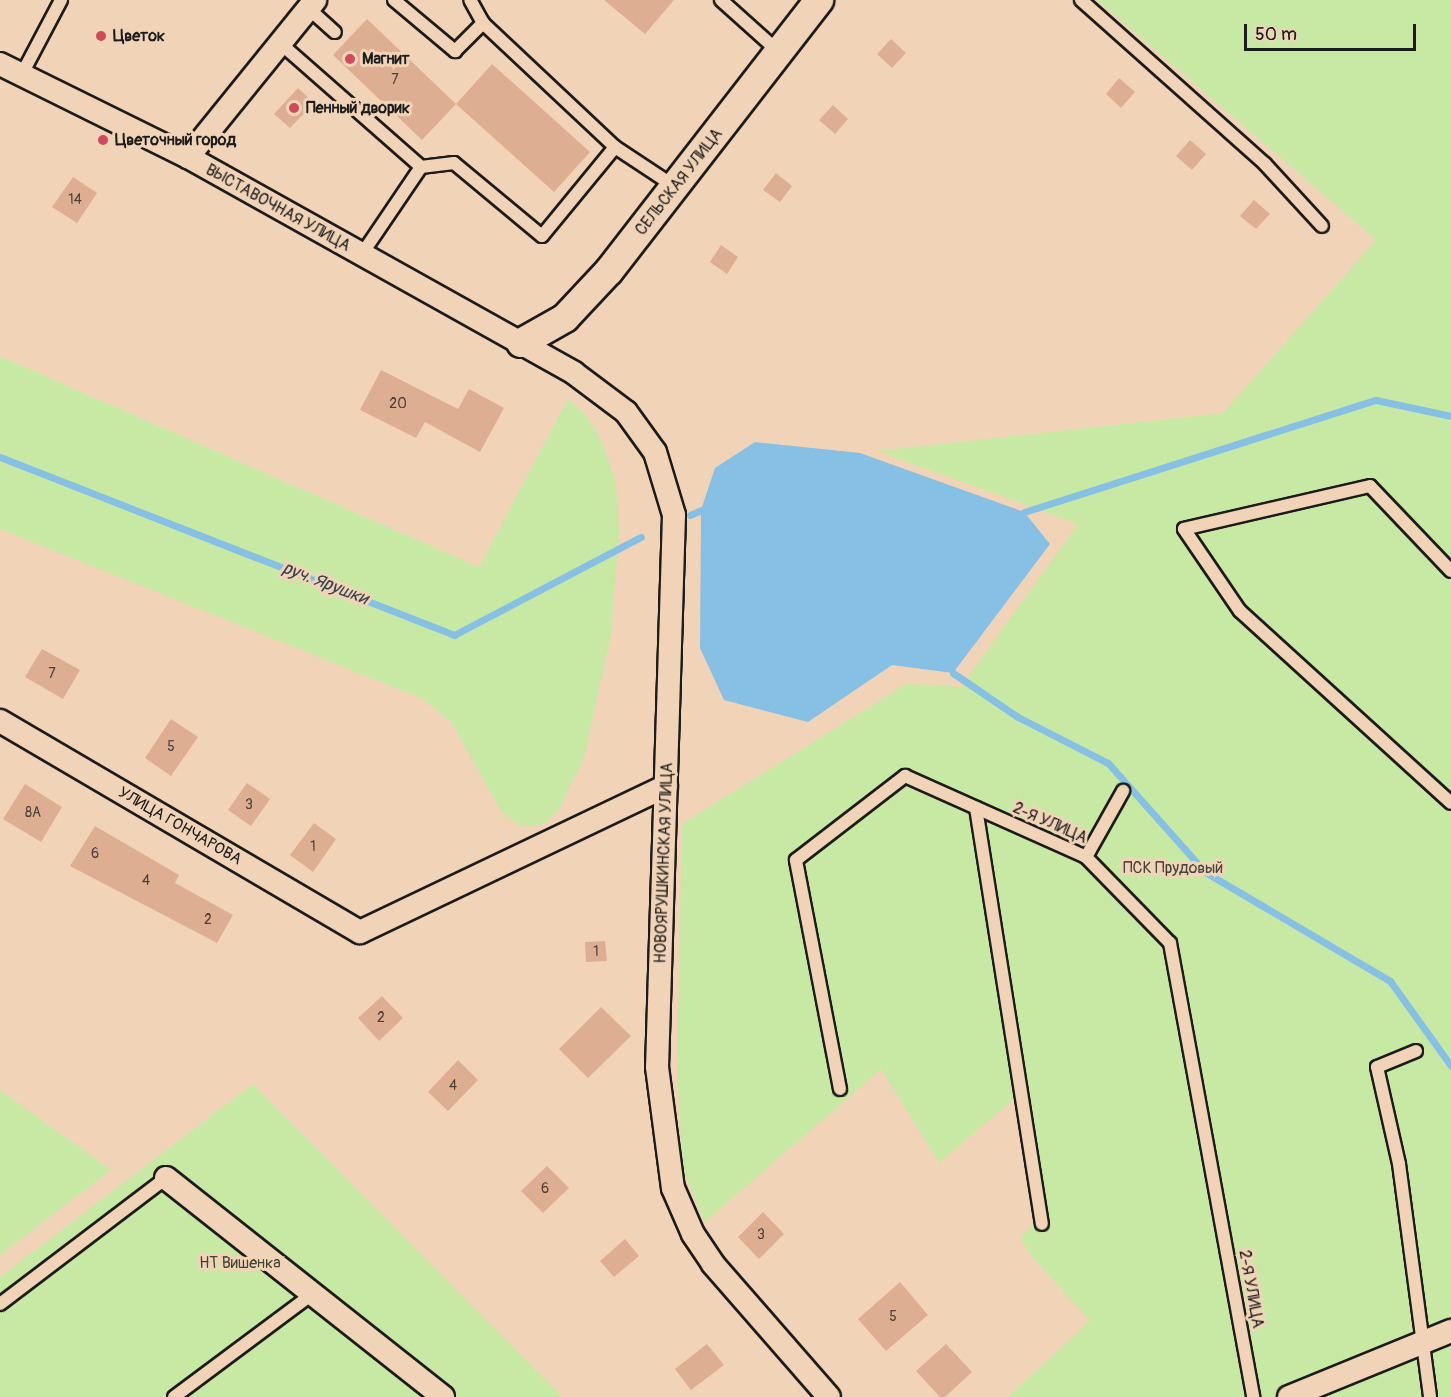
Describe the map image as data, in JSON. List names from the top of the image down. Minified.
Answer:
{"streets":{"street":["СЕЛЬСКАЯ УЛИЦА","ВЫСТАВОЧНАЯ УЛИЦА","УЛИЦА ГОНЧАРОВА","НОВОЯРУШКИНСКАЯ УЛИЦА"],"lane":["2-Я УЛИЦА"]},"crossings":[["СЕЛЬСКАЯ УЛИЦА","ВЫСТАВОЧНАЯ УЛИЦА"],["СЕЛЬСКАЯ УЛИЦА","НОВОЯРУШКИНСКАЯ УЛИЦА"],["ВЫСТАВОЧНАЯ УЛИЦА","НОВОЯРУШКИНСКАЯ УЛИЦА"],["УЛИЦА ГОНЧАРОВА","НОВОЯРУШКИНСКАЯ УЛИЦА"]],"water":["руч. Ярушки"],"parks":["ПСК Прудовый","НТ Вишенка"],"places":["Цветок","Магнит","Пенный дворик","Цветочный город"],"house_numbers":["7","14","20","7","5","3","8А","1","6","4","2","1","2","4","6","3","5"],"scale_bar":"50 m"}
